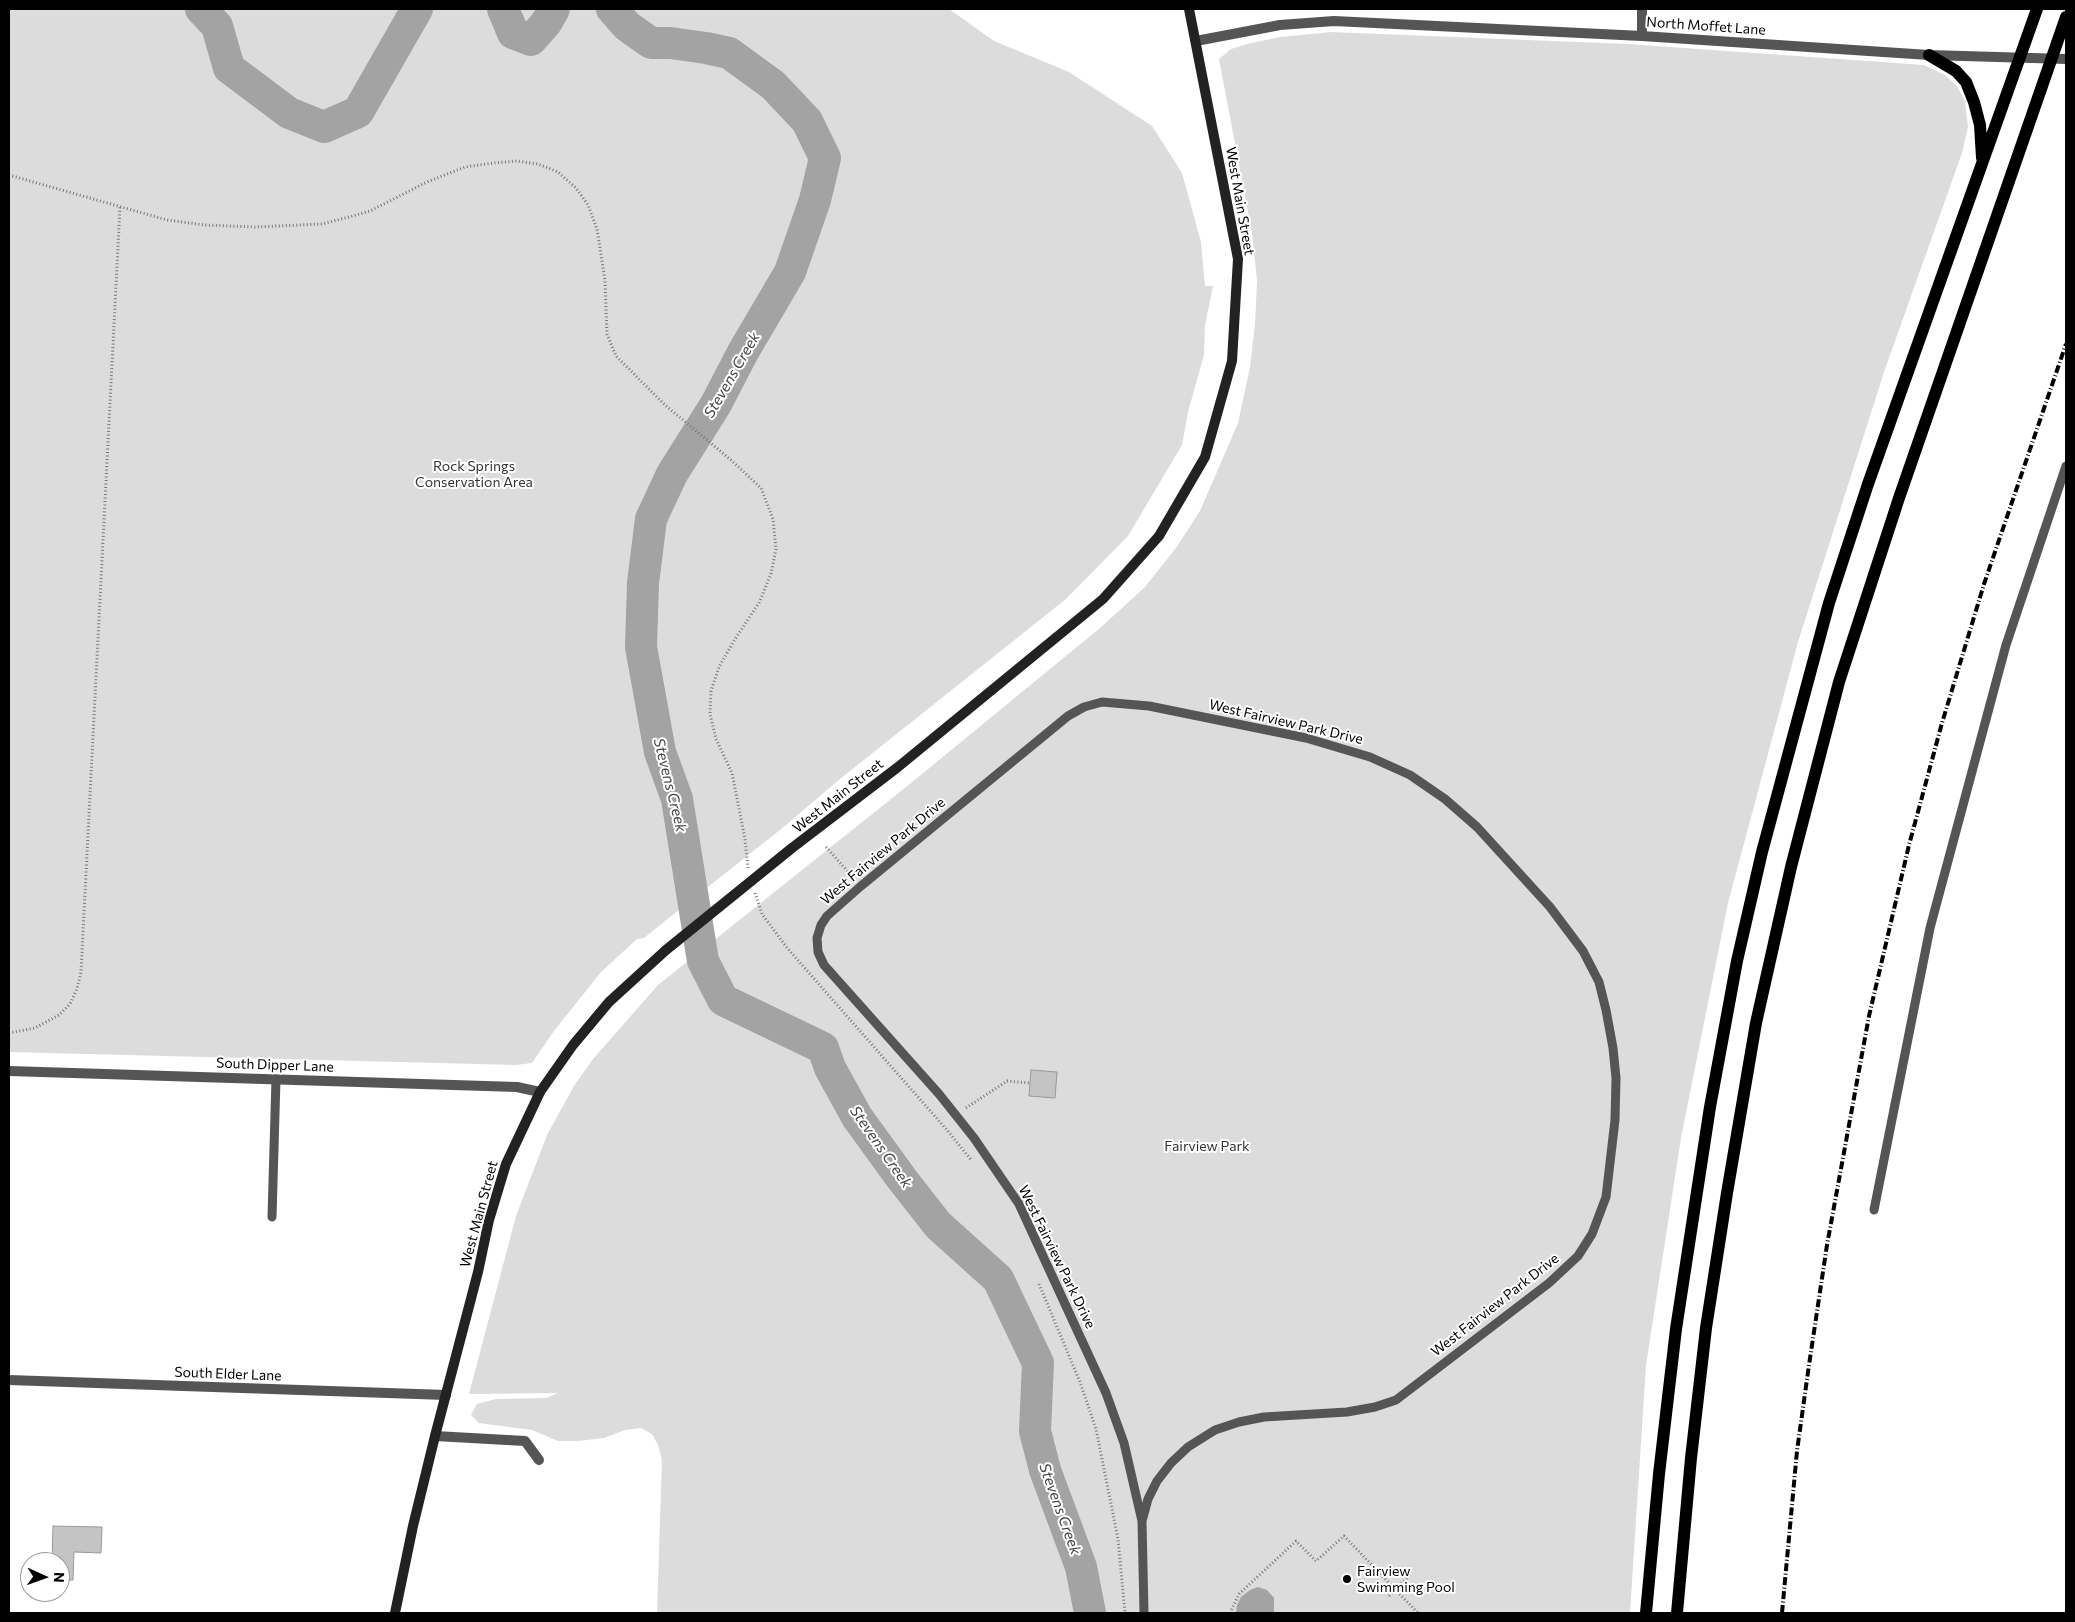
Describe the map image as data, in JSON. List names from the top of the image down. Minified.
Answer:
{"streets":{"street":["North Moffet Lane","West Main Street","South Dipper Lane","South Elder Lane"],"lane":["West Fairview Park Drive"]},"crossings":[["North Moffet Lane","West Main Street"],["West Main Street","South Dipper Lane"],["West Main Street","South Elder Lane"]],"water":["Stevens Creek"],"parks":["Rock Springs Conservation Area","Fairview Park"],"places":["Fairview Swimming Pool"],"north":"right"}
